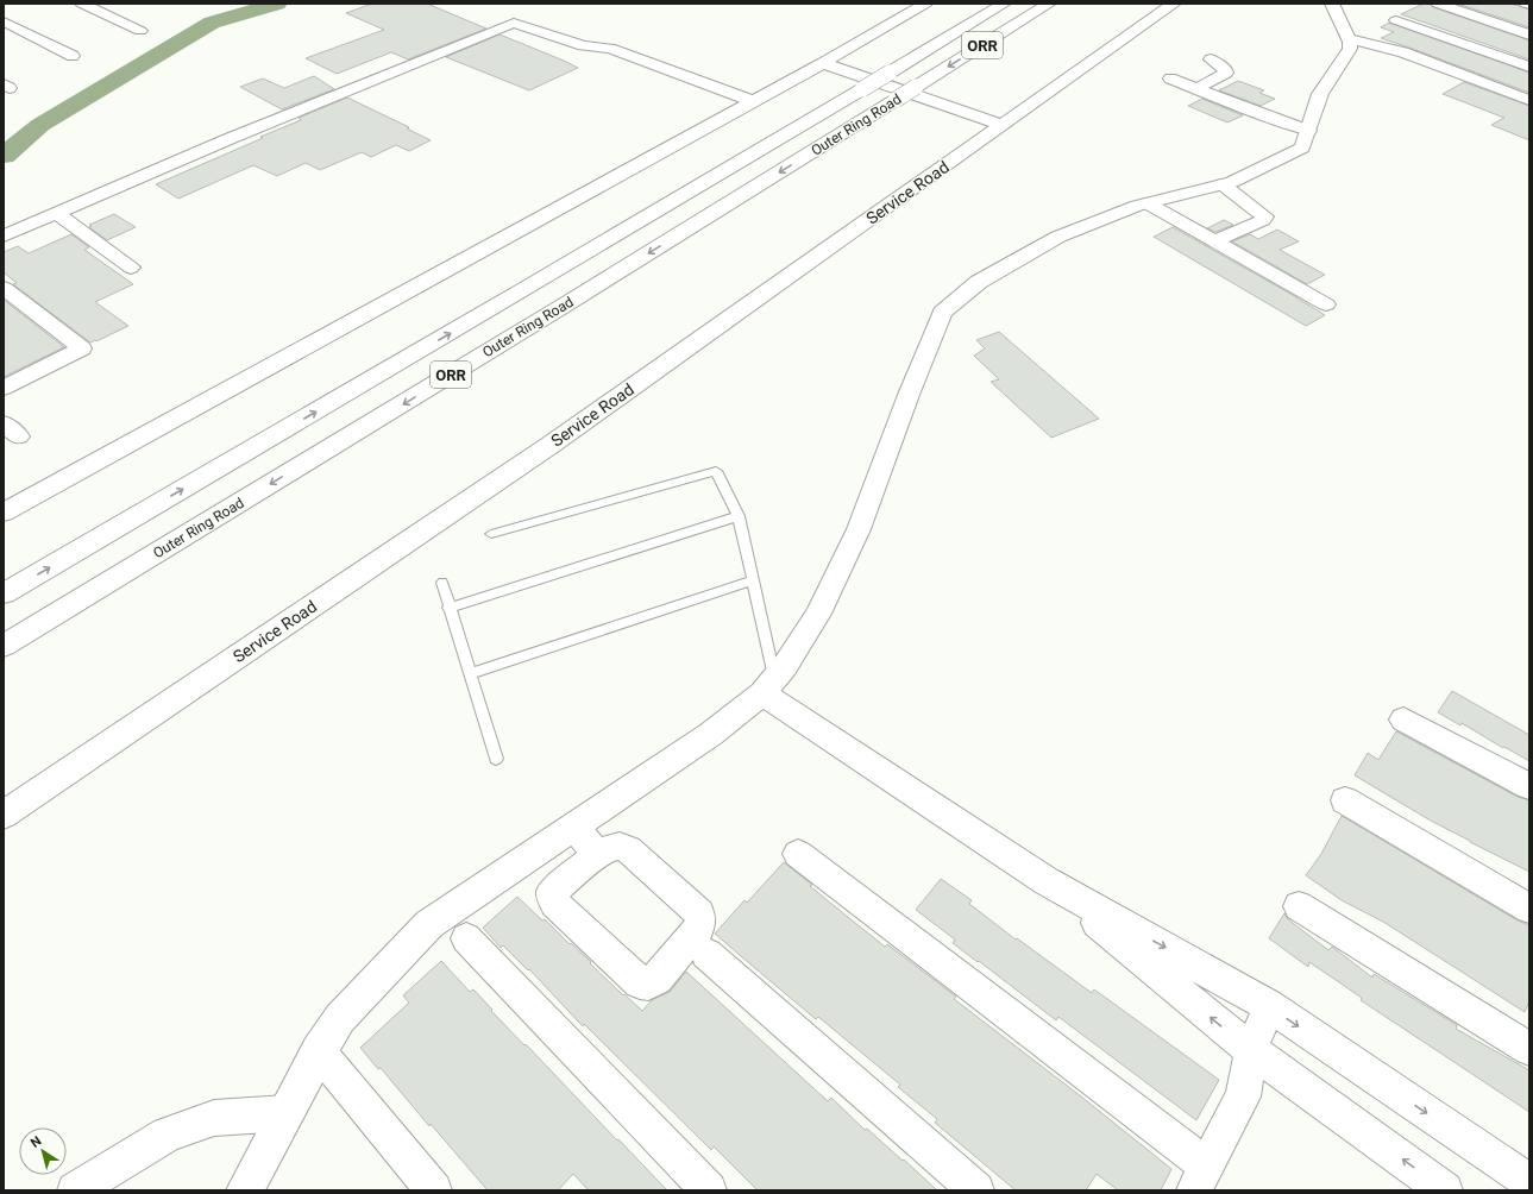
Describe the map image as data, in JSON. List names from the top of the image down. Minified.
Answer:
{"streets":{"main road":["ORR","Outer Ring Road","Service Road"]},"north":"top left"}
